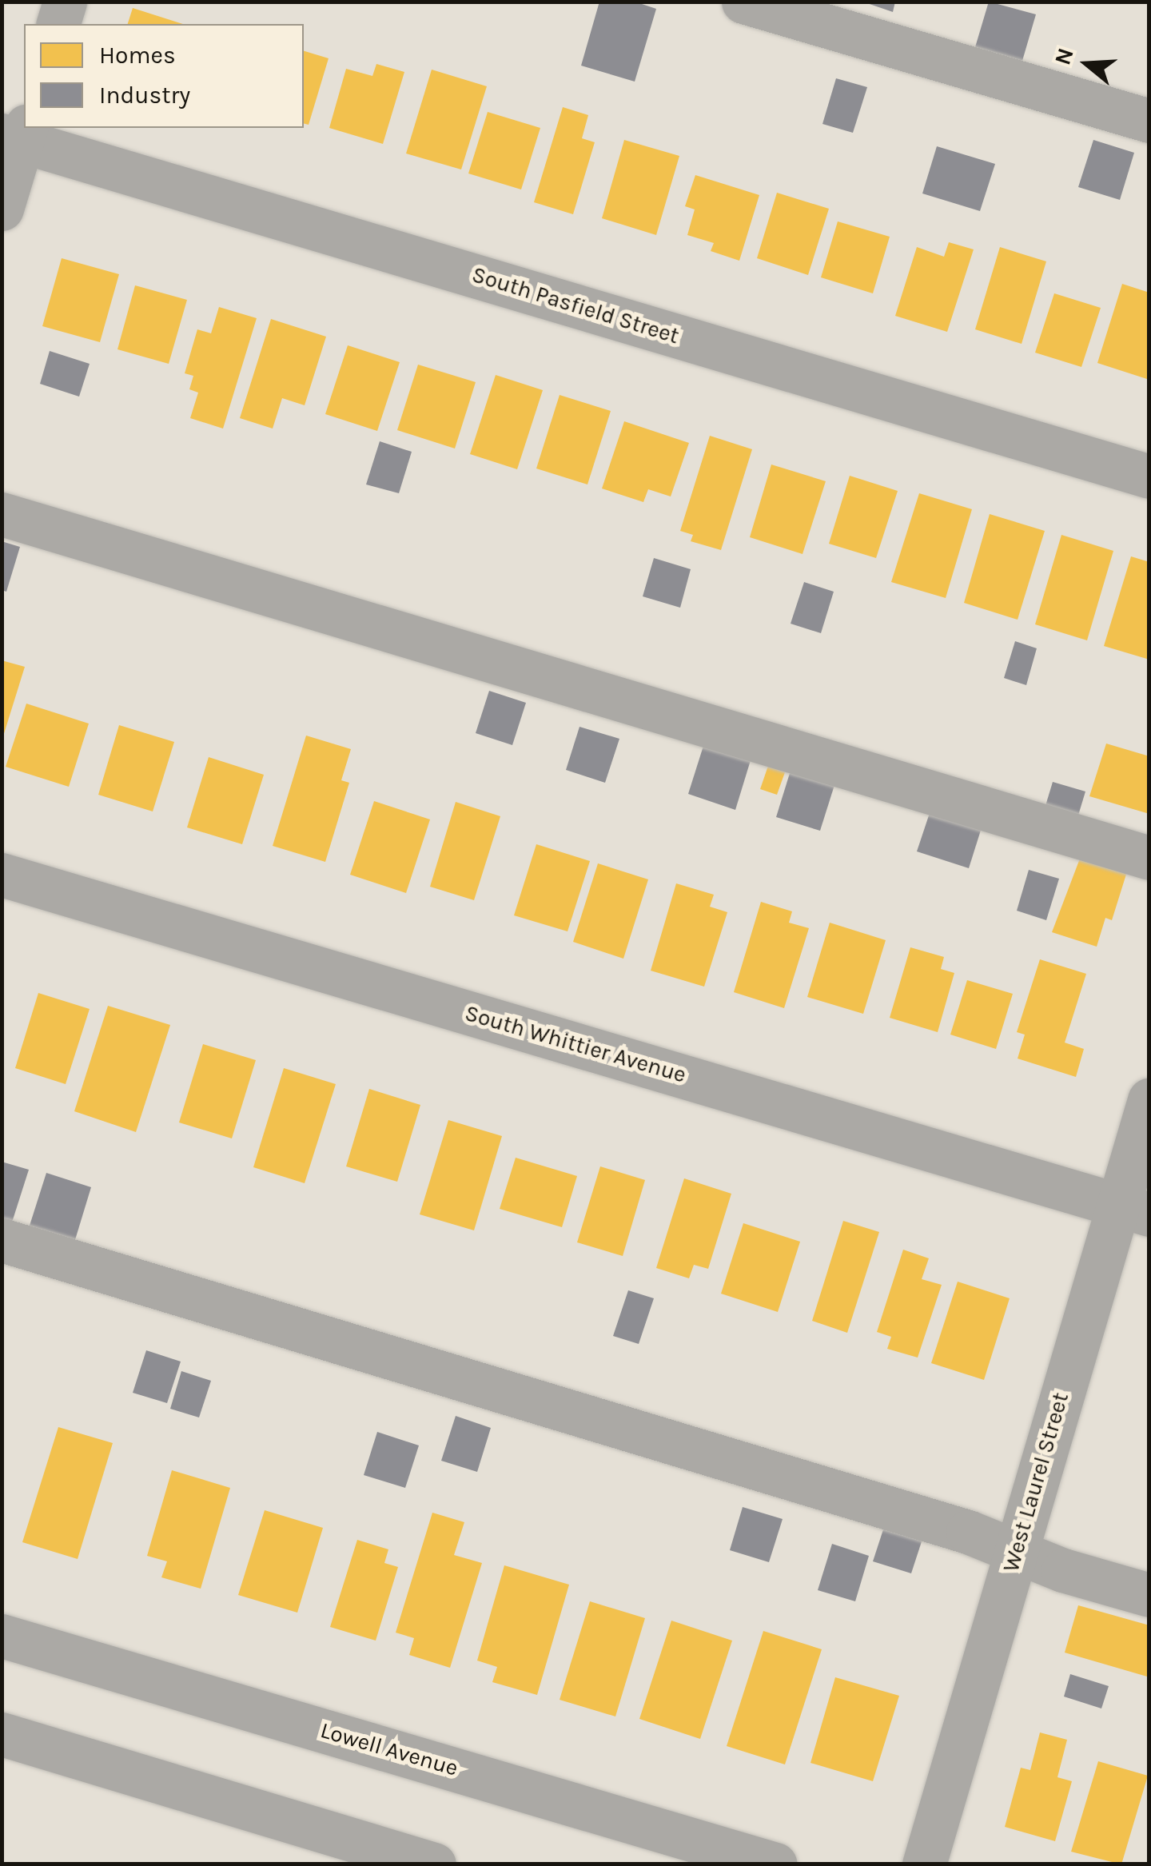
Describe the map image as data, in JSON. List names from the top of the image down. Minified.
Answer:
{"streets":{"street":["South Pasfield Street","South Whittier Avenue","West Laurel Street","Lowell Avenue"]},"crossings":[["South Whittier Avenue","West Laurel Street"]],"legend":["Homes","Industry"],"north":"left"}
